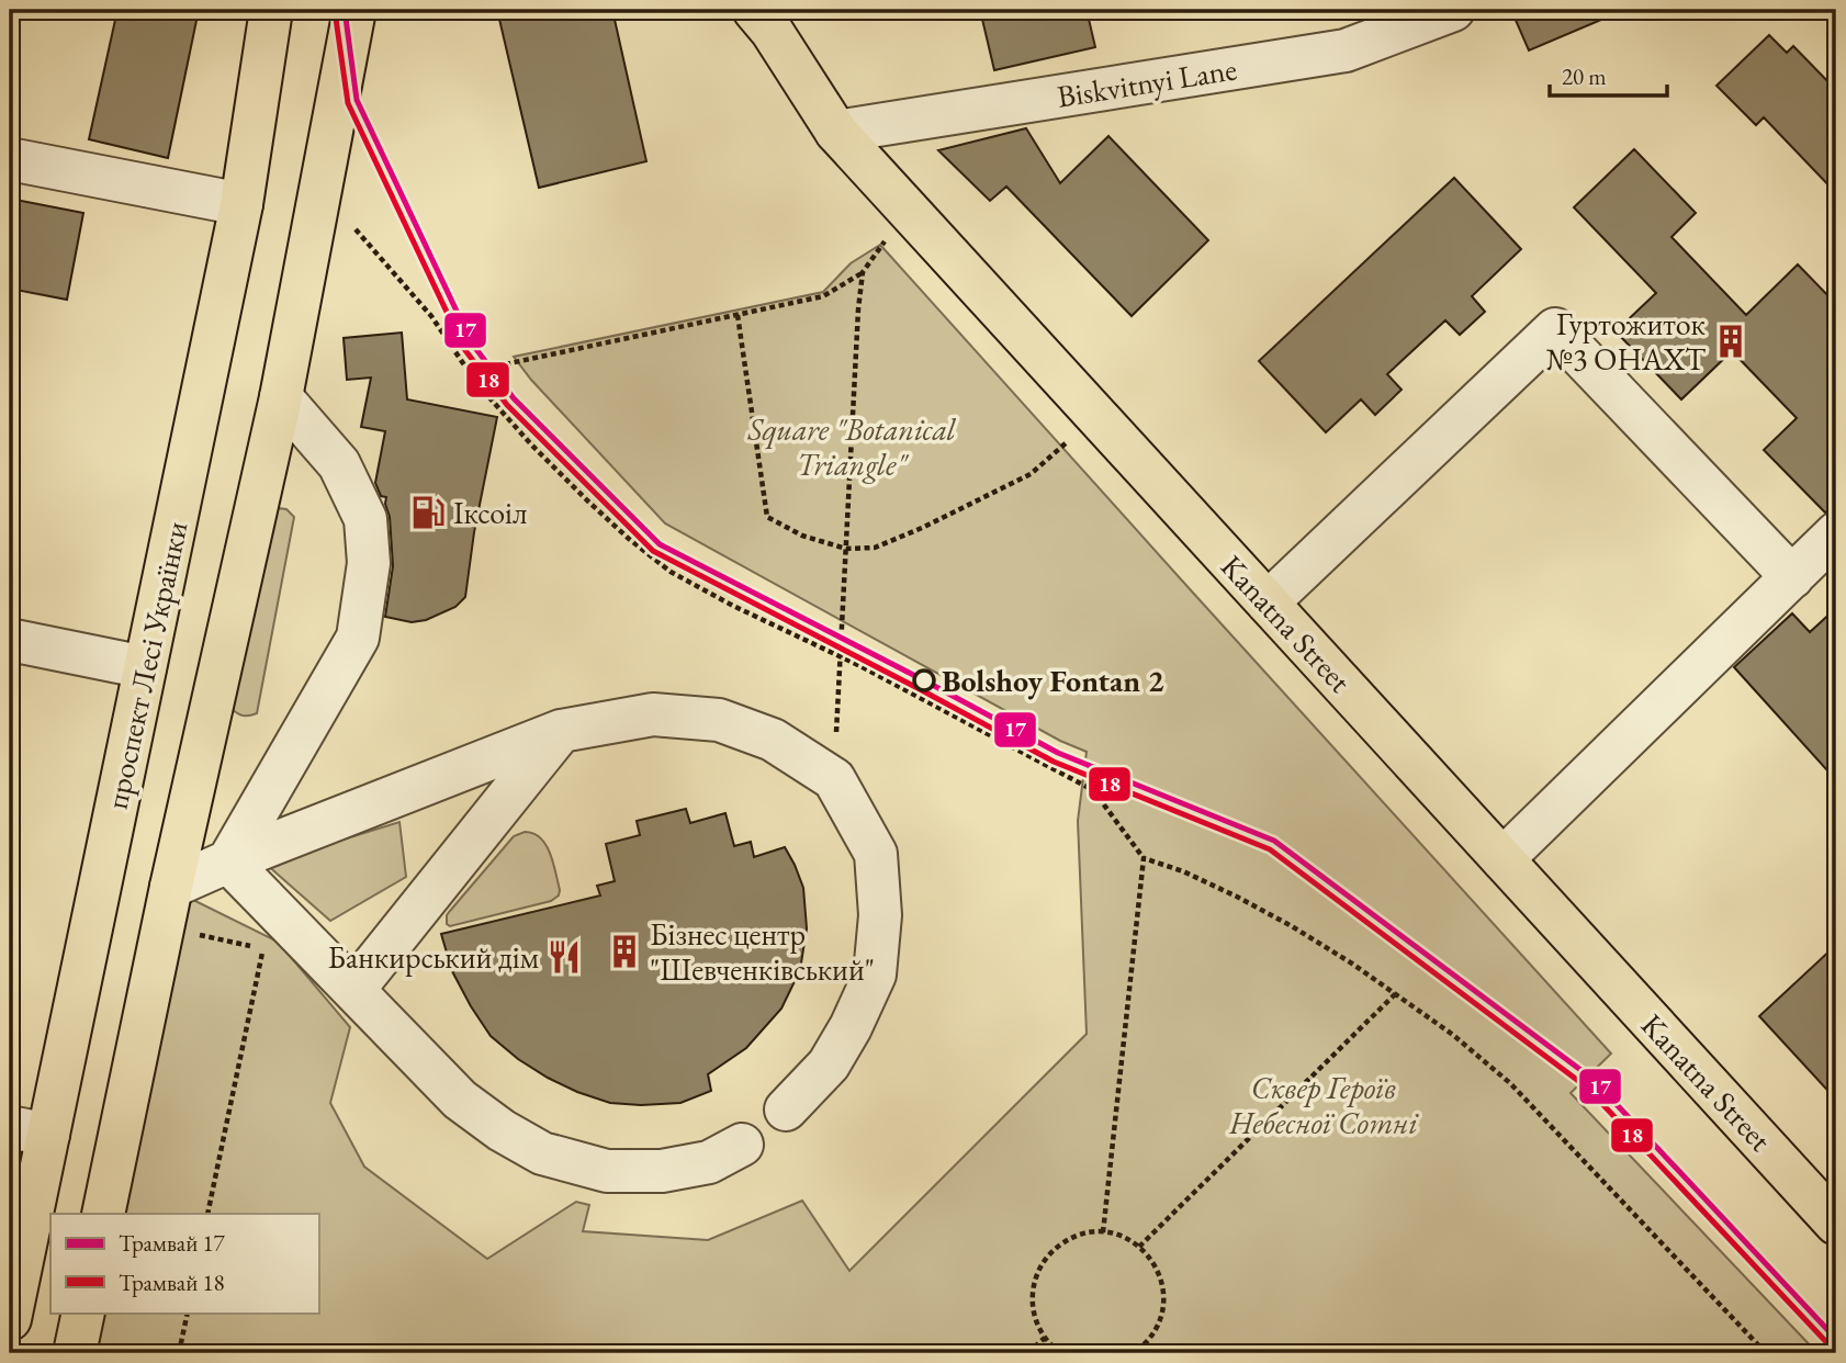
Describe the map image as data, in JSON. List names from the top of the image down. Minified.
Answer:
{"streets":{"main road":["Kanatna Street","проспект Лесі Українки"],"street":["Biskvitnyi Lane"]},"crossings":[["Biskvitnyi Lane","Kanatna Street"]],"parks":["Square \"Botanical Triangle\"","Сквер Героїв Небесної Сотні"],"places":{"building":["Гуртожиток №3 ОНАХТ","Бізнес центр \"Шевченківський\""],"fuel station":["Іксоіл"],"other":["Bolshoy Fontan 2"],"restaurant":["Банкирський дім"]},"lines":["tram line 17","tram line 18"],"legend":["Трамвай 17","Трамвай 18"],"scale_bar":"20 m"}
